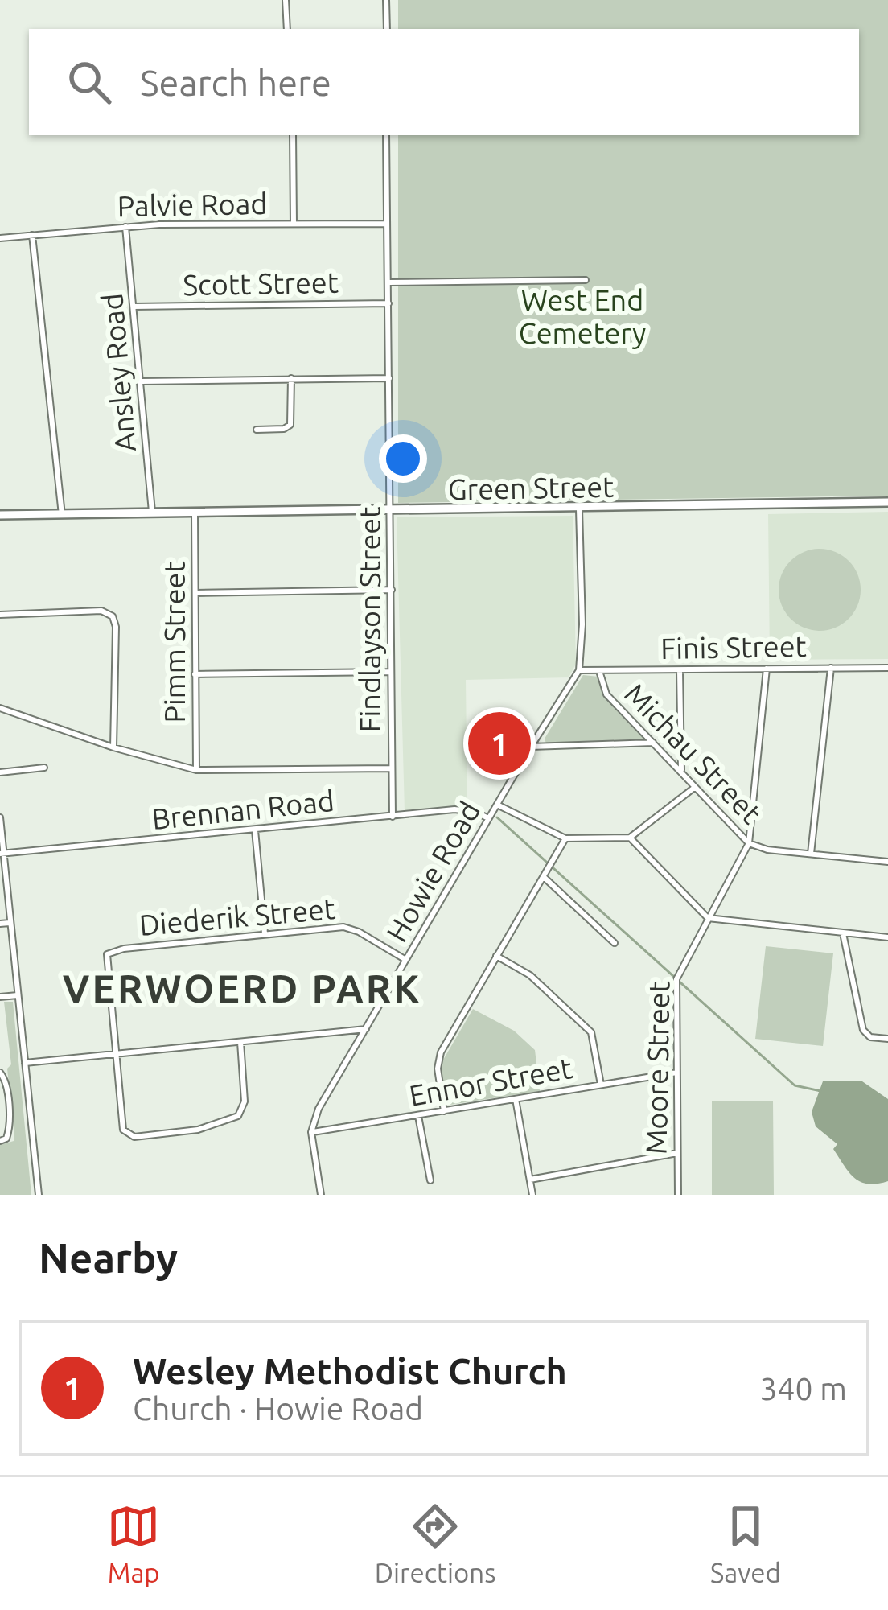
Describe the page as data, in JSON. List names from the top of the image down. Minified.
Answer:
{"streets":{"street":["Palvie Road","Scott Street","Ansley Road","Green Street","Findlayson Street","Pimm Street","Finis Street","Michau Street","Brennan Road","Howie Road","Diederik Street","Moore Street","Ennor Street"]},"crossings":[["Palvie Road","Ansley Road"],["Palvie Road","Findlayson Street"],["Scott Street","Ansley Road"],["Scott Street","Findlayson Street"],["Ansley Road","Green Street"],["Green Street","Findlayson Street"],["Green Street","Pimm Street"],["Green Street","Howie Road"],["Findlayson Street","Brennan Road"],["Finis Street","Michau Street"],["Finis Street","Howie Road"],["Michau Street","Moore Street"],["Brennan Road","Howie Road"],["Howie Road","Diederik Street"],["Howie Road","Ennor Street"],["Moore Street","Ennor Street"]],"districts":["VERWOERD PARK"],"parks":["West End Cemetery"],"page":{"search":"Search here","pins":"1","heading":"Nearby","list":[{"mark":"1","name":"Wesley Methodist Church","note":"Church · Howie Road","value":"340 m"}],"nav":["Map","Directions","Saved"]}}
